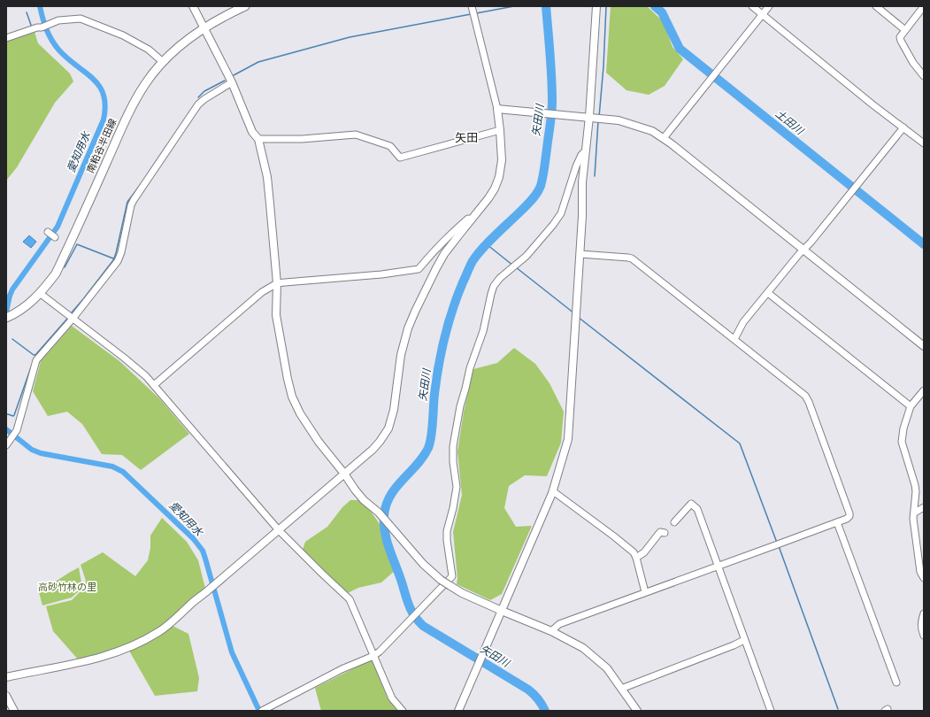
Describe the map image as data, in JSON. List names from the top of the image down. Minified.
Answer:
{"streets":{"main road":["南粕谷半田線"]},"districts":["矢田"],"water":["矢田川","土田川","愛知用水"],"parks":["高砂竹林の里"]}
